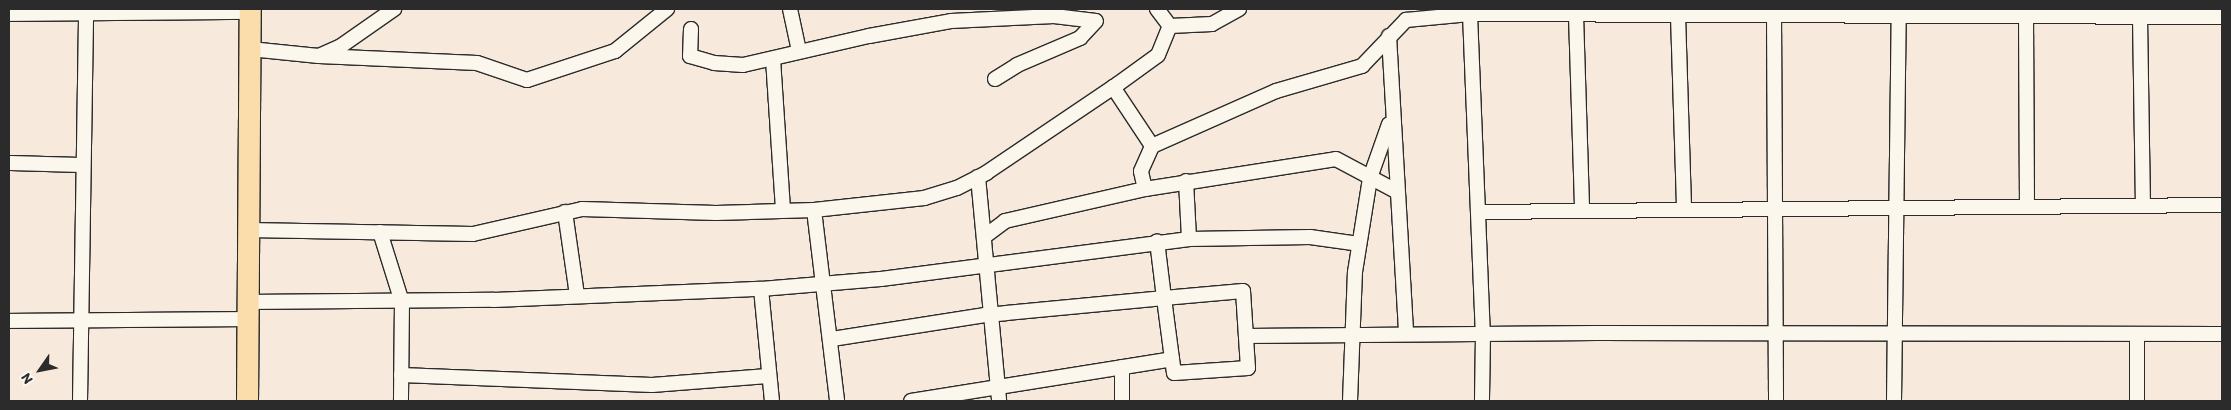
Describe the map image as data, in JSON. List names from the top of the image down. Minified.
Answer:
{"north":"bottom left"}
